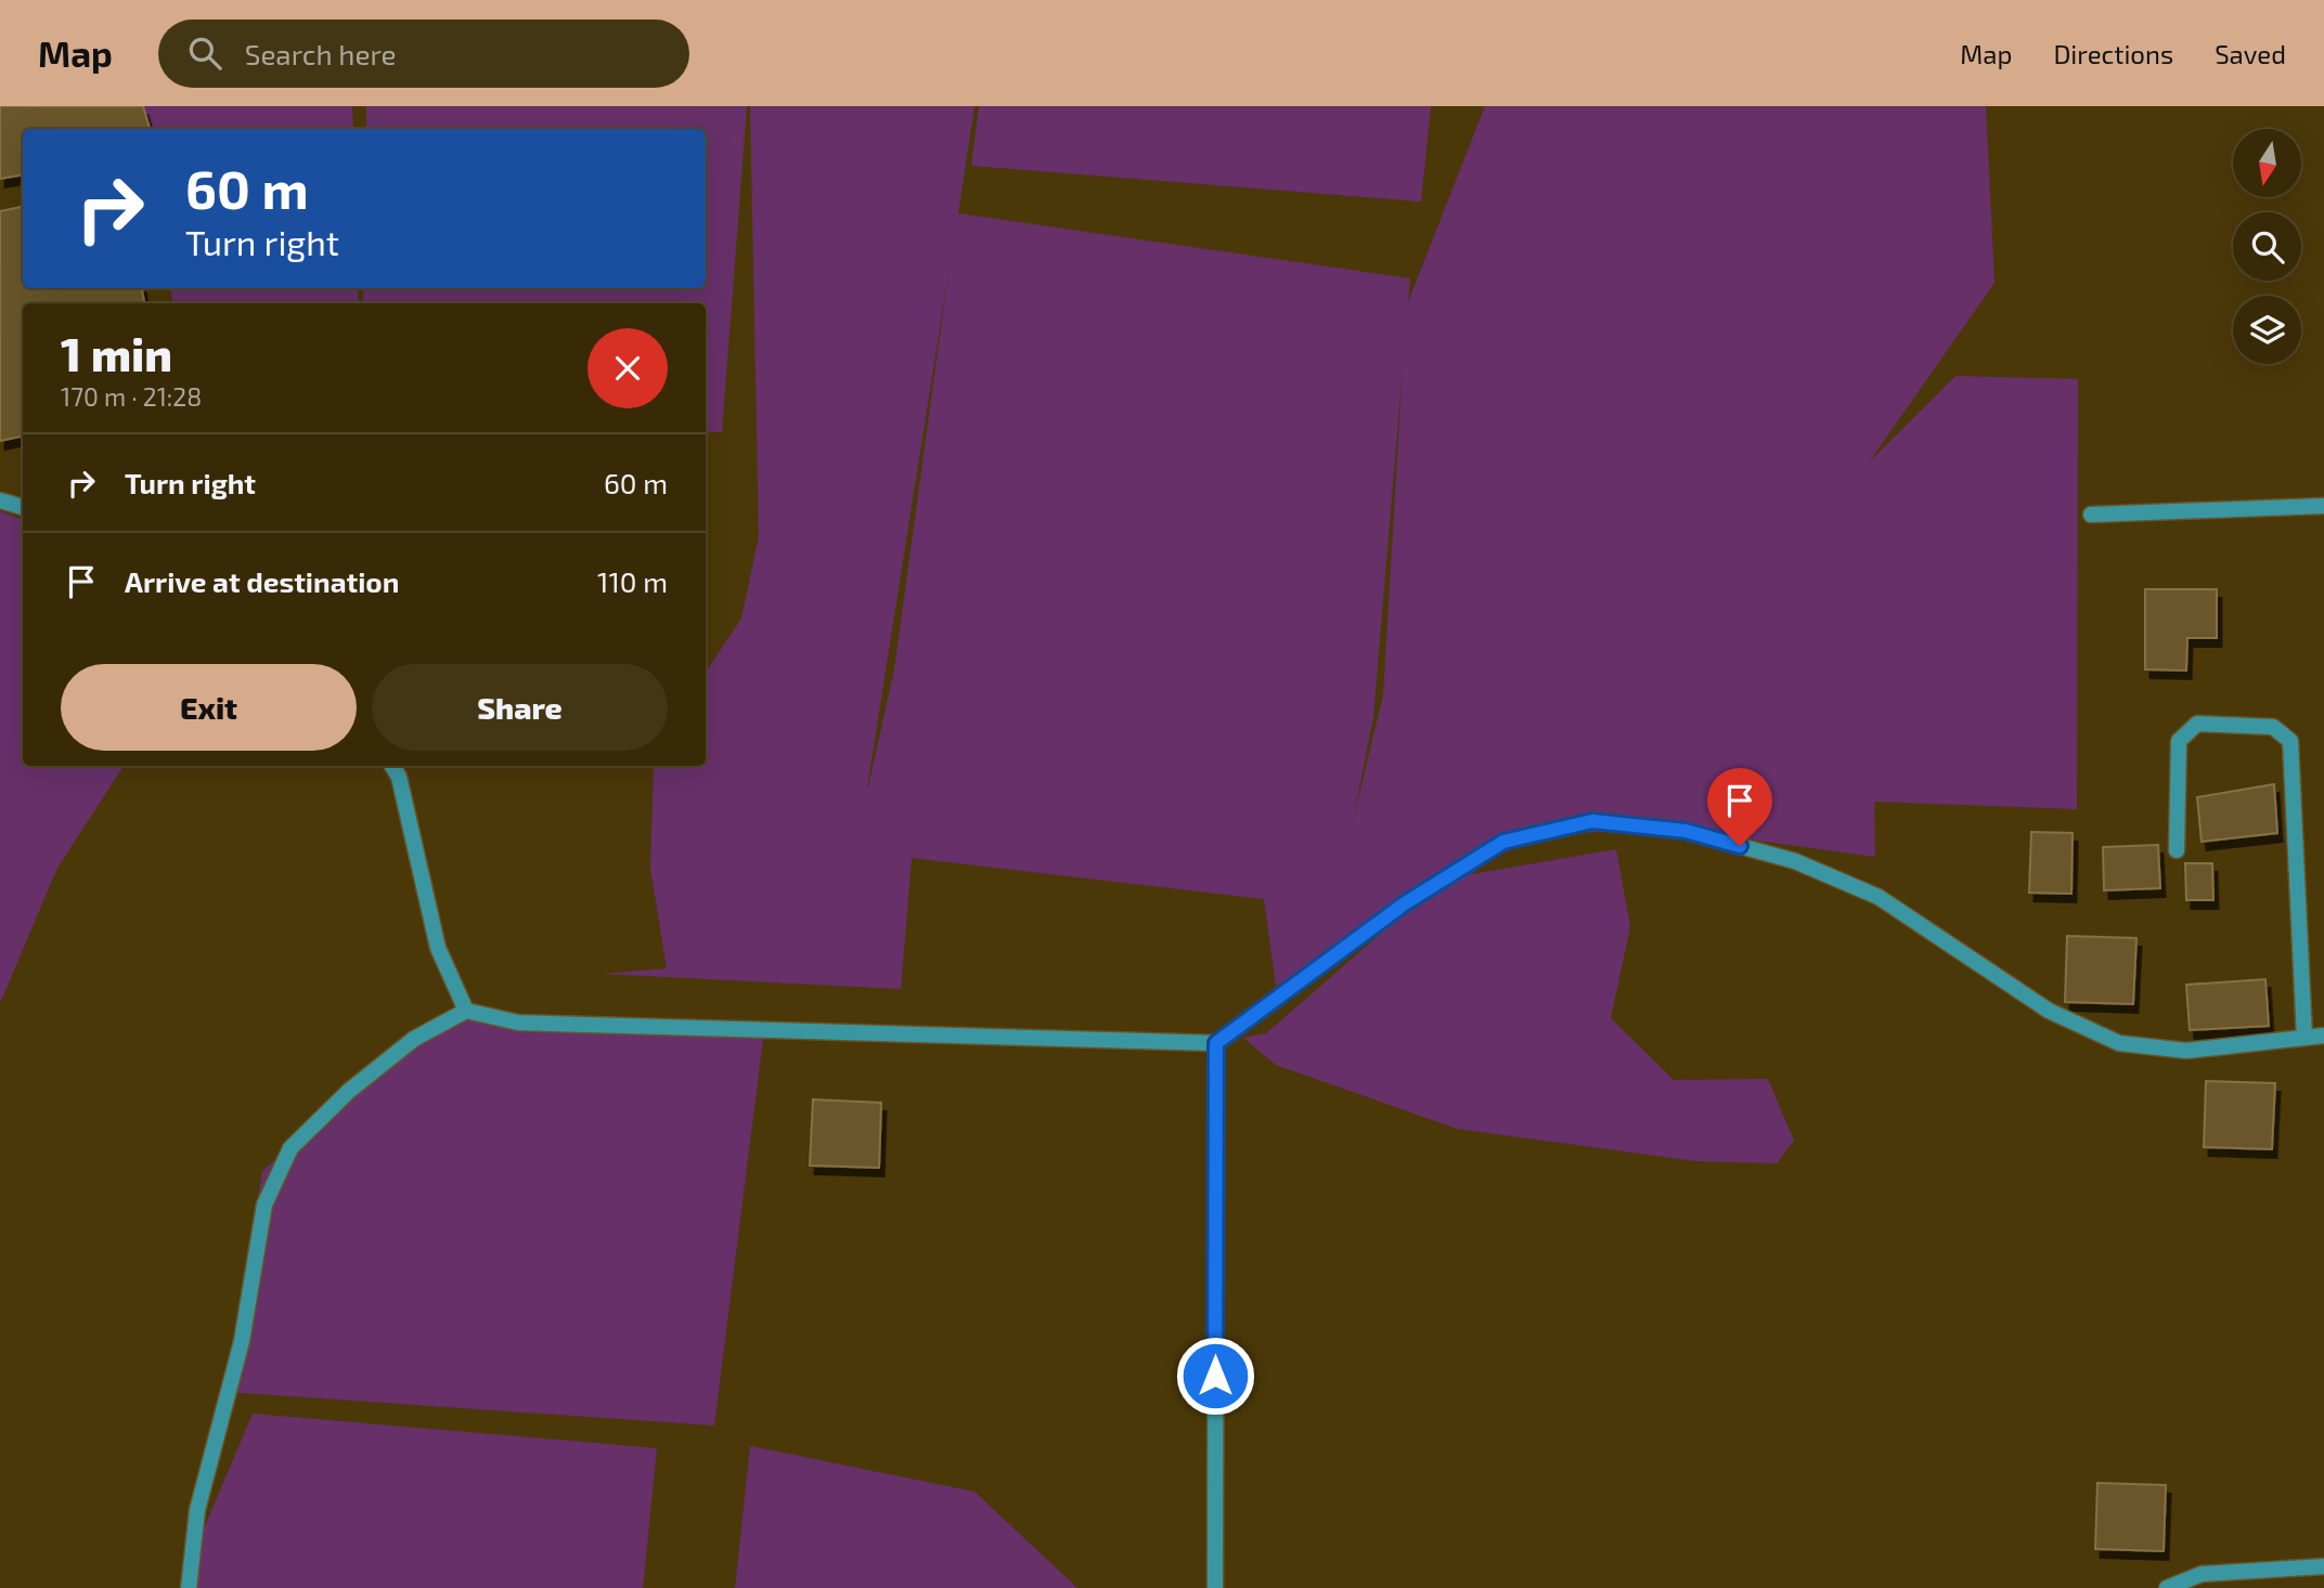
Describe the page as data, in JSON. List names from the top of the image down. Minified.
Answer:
{"north":"bottom","page":{"header":"Map","search":"Search here","nav":["Map","Directions","Saved"],"turn":["60 m","Turn right"],"heading":["1 min","170 m · 21:28"],"list":[{"name":"Turn right","value":"60 m"},{"name":"Arrive at destination","value":"110 m"}],"buttons":["Exit","Share"]}}
